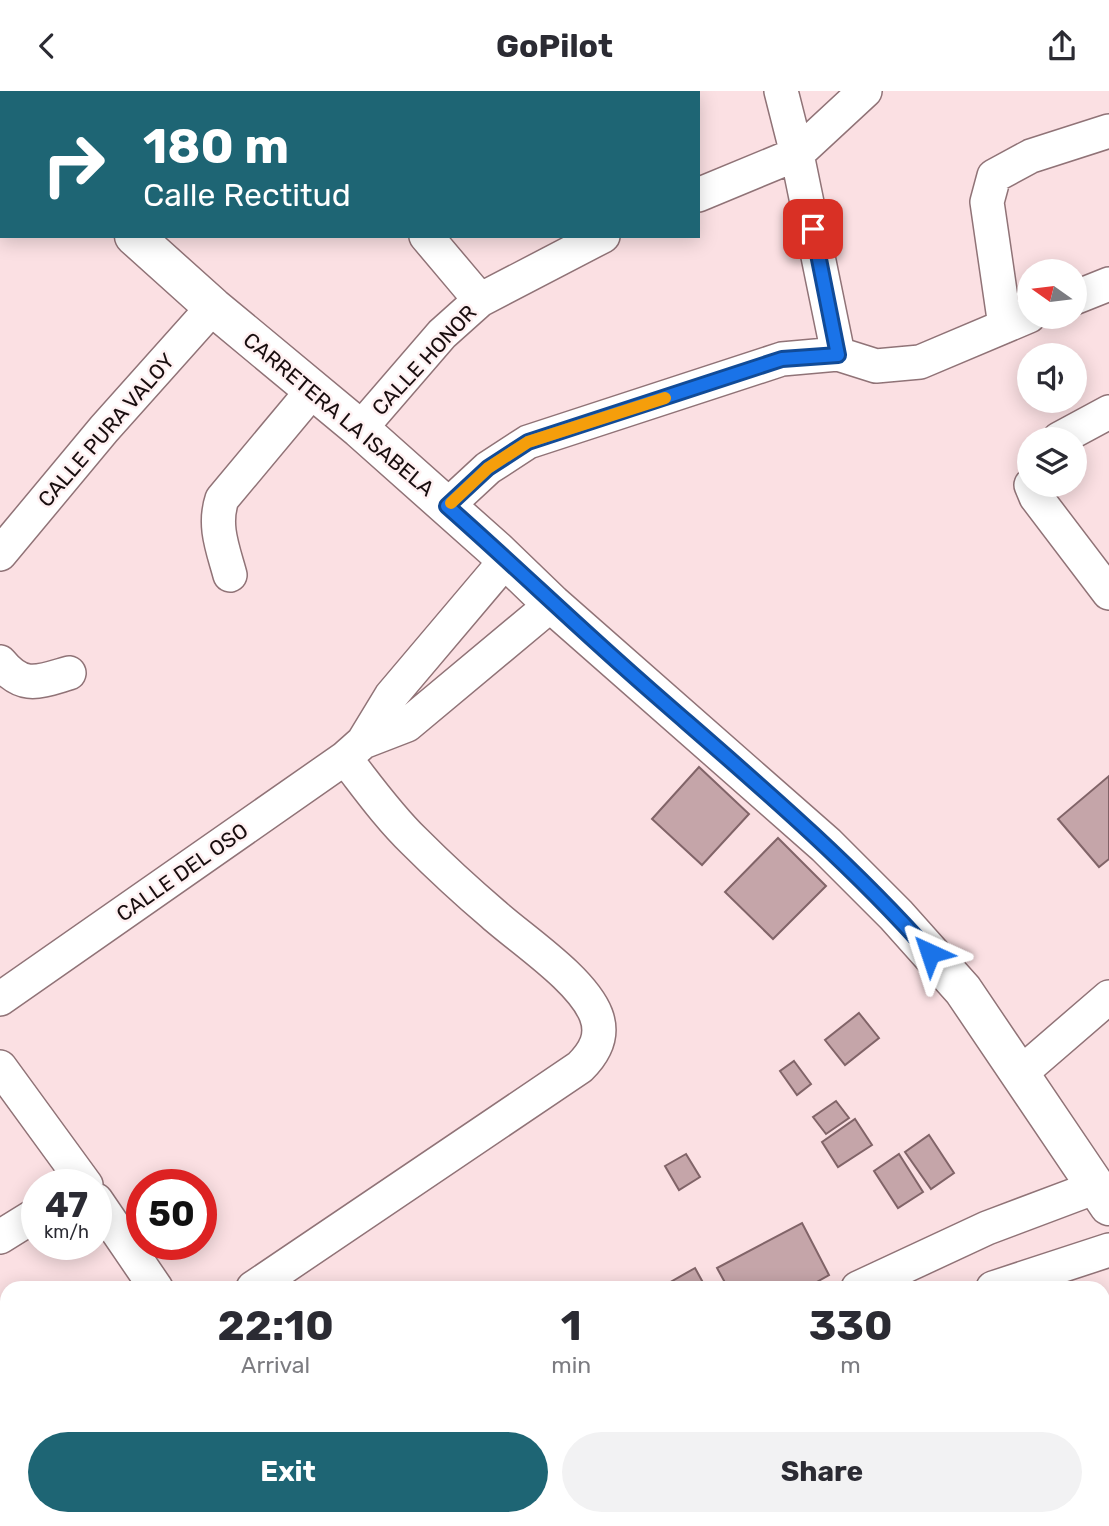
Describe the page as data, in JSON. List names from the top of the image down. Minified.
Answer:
{"streets":{"main road":["CARRETERA LA ISABELA"],"street":["CALLE HONOR","CALLE PURA VALOY","CALLE DEL OSO"]},"crossings":[["CALLE HONOR","CARRETERA LA ISABELA"],["CARRETERA LA ISABELA","CALLE PURA VALOY"],["CARRETERA LA ISABELA","CALLE DEL OSO"]],"north":"left","page":{"header":"GoPilot","turn":["180 m","Calle Rectitud"],"speed":"47 km/h","limit":"50","eta":["22:10","Arrival","1","min","330","m"],"buttons":["Exit","Share"]}}
